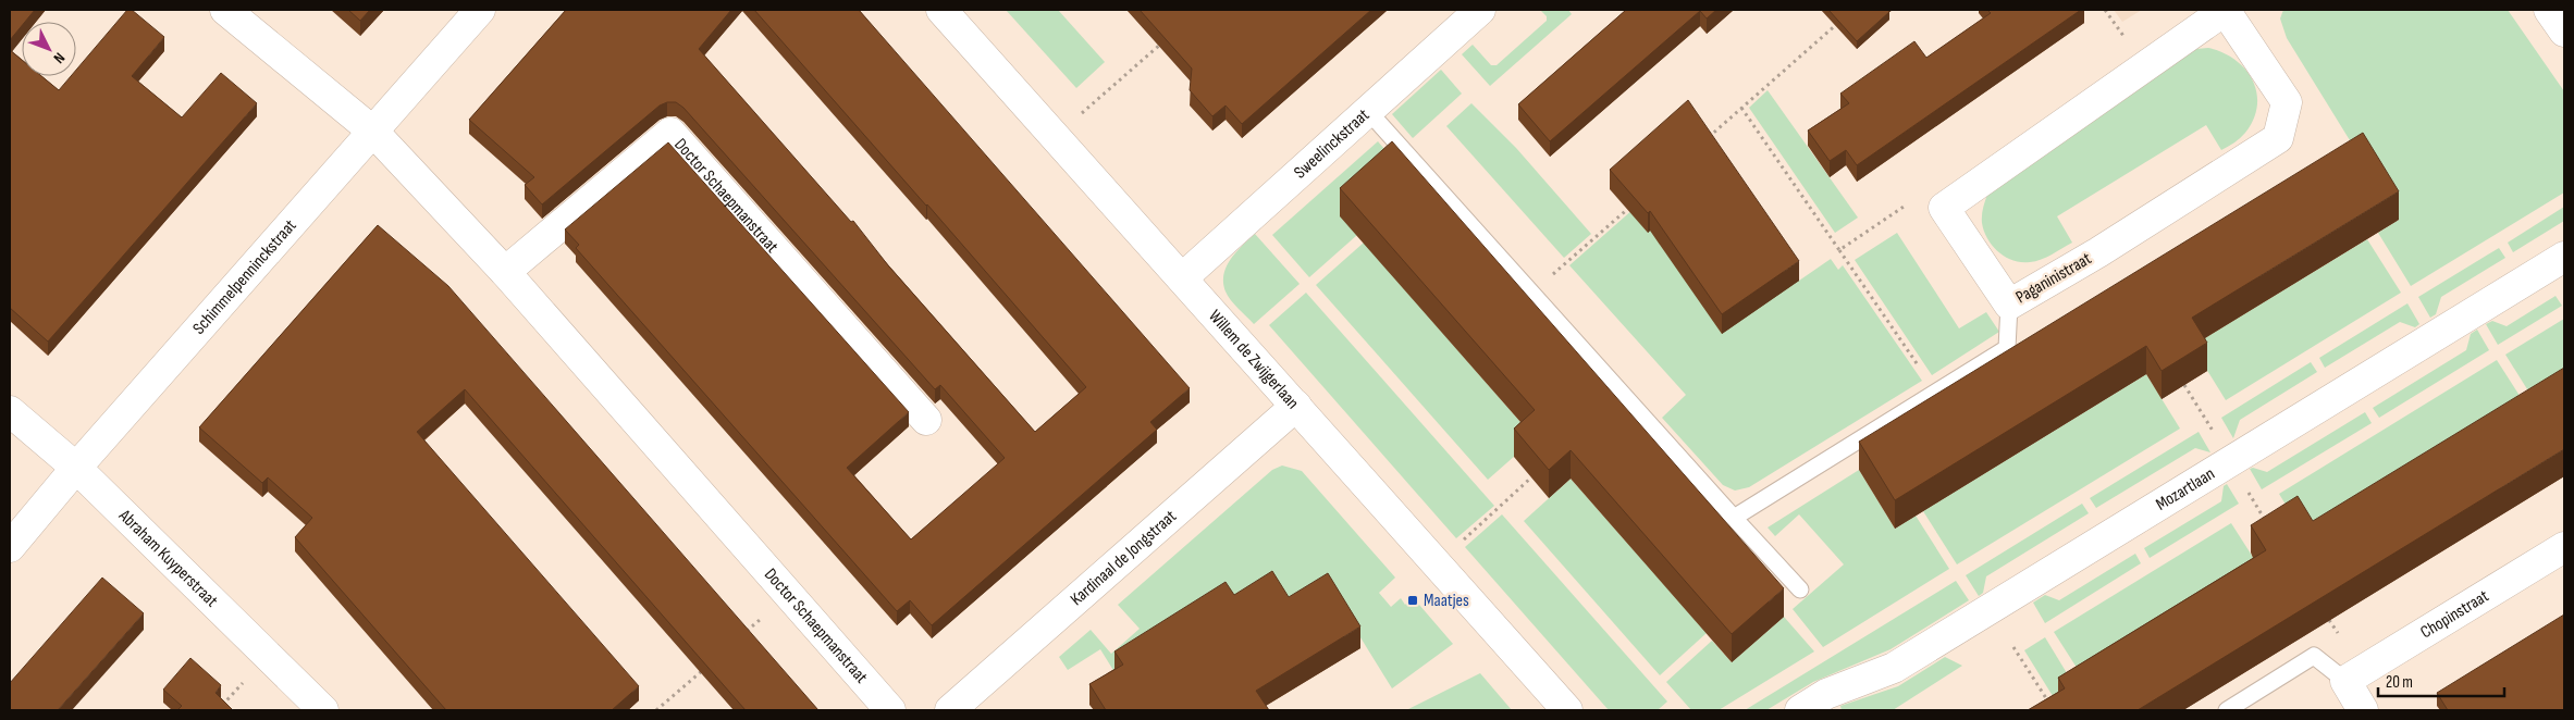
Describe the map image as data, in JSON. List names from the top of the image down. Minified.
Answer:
{"streets":{"street":["Sweelinckstraat","Doctor Schaepmanstraat","Schimmelpenninckstraat","Paganinistraat","Willem de Zwijgerlaan","Mozartlaan","Abraham Kuyperstraat","Kardinaal de Jongstraat","Chopinstraat"]},"crossings":[["Sweelinckstraat","Willem de Zwijgerlaan"],["Doctor Schaepmanstraat","Schimmelpenninckstraat"],["Schimmelpenninckstraat","Abraham Kuyperstraat"],["Willem de Zwijgerlaan","Kardinaal de Jongstraat"]],"places":{"transit":["Maatjes"]},"scale_bar":"20 m","north":"bottom right"}
